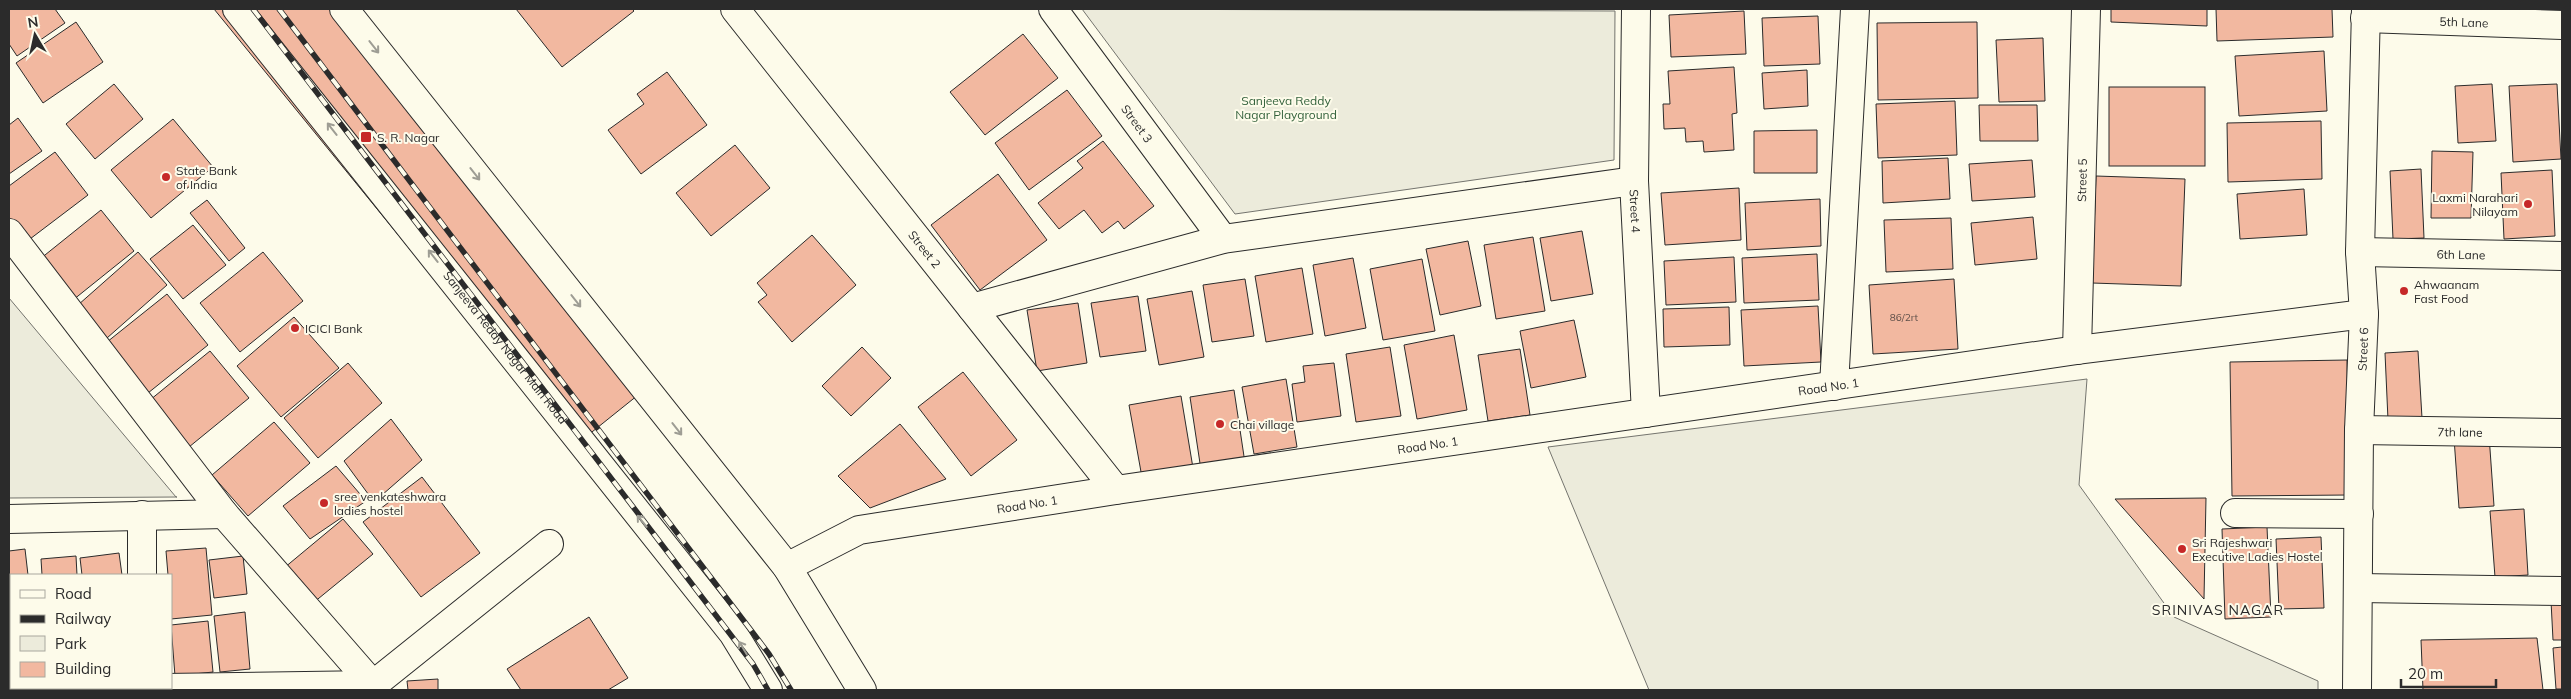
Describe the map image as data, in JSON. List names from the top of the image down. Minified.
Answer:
{"streets":{"main road":["5th Lane","Street 3","Street 5","Street 4","Street 2","6th Lane","Sanjeeva Reddy Nagar Main Road","Street 6","Road No. 1","7th lane"]},"crossings":[["5th Lane","Street 6"],["Street 5","Road No. 1"],["Street 4","Road No. 1"],["Street 2","Road No. 1"],["6th Lane","Street 6"],["Street 6","Road No. 1"],["Street 6","7th lane"]],"districts":["SRINIVAS NAGAR"],"parks":["Sanjeeva Reddy Nagar Playground"],"places":{"transit":["S. R. Nagar"],"other":["State Bank of India","Laxmi Narahari Nilayam","Ahwaanam Fast Food","ICICI Bank","Chai village","sree venkateshwara ladies hostel","Sri Rajeshwari Executive Ladies Hostel"]},"house_numbers":["86/2rt"],"legend":["Road","Railway","Park","Building"],"scale_bar":"20 m","north":"top"}
